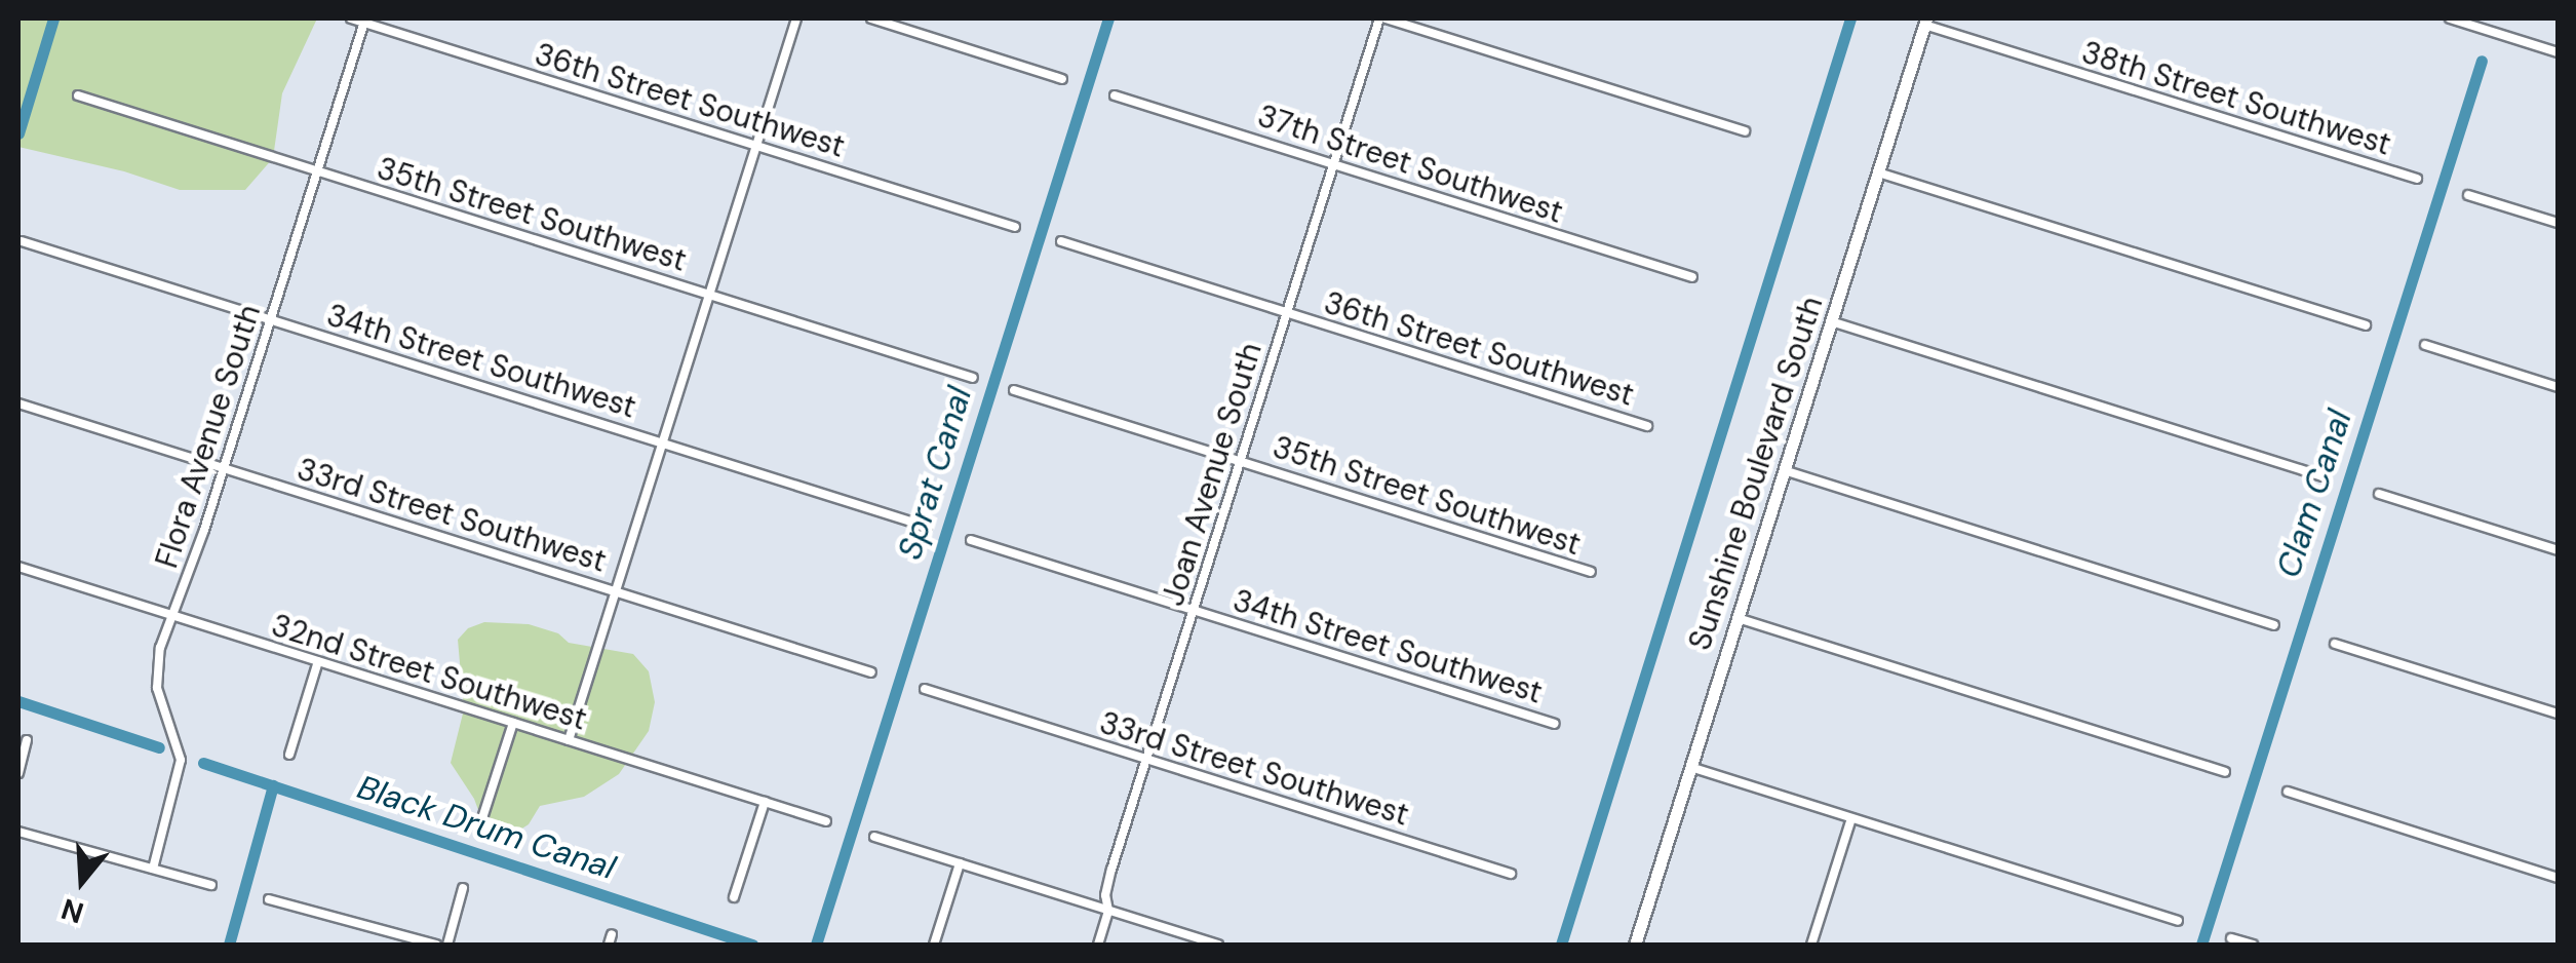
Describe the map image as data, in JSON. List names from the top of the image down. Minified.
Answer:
{"streets":{"street":["38th Street Southwest","36th Street Southwest","37th Street Southwest","35th Street Southwest","34th Street Southwest","Flora Avenue South","Sunshine Boulevard South","Joan Avenue South","33rd Street Southwest","32nd Street Southwest"]},"crossings":[["38th Street Southwest","Sunshine Boulevard South"],["36th Street Southwest","Flora Avenue South"],["36th Street Southwest","Joan Avenue South"],["37th Street Southwest","Joan Avenue South"],["35th Street Southwest","Flora Avenue South"],["35th Street Southwest","Joan Avenue South"],["34th Street Southwest","Flora Avenue South"],["34th Street Southwest","Joan Avenue South"],["Flora Avenue South","33rd Street Southwest"],["Flora Avenue South","32nd Street Southwest"],["Joan Avenue South","33rd Street Southwest"]],"water":["Sprat Canal","Clam Canal","Black Drum Canal"],"north":"bottom"}
